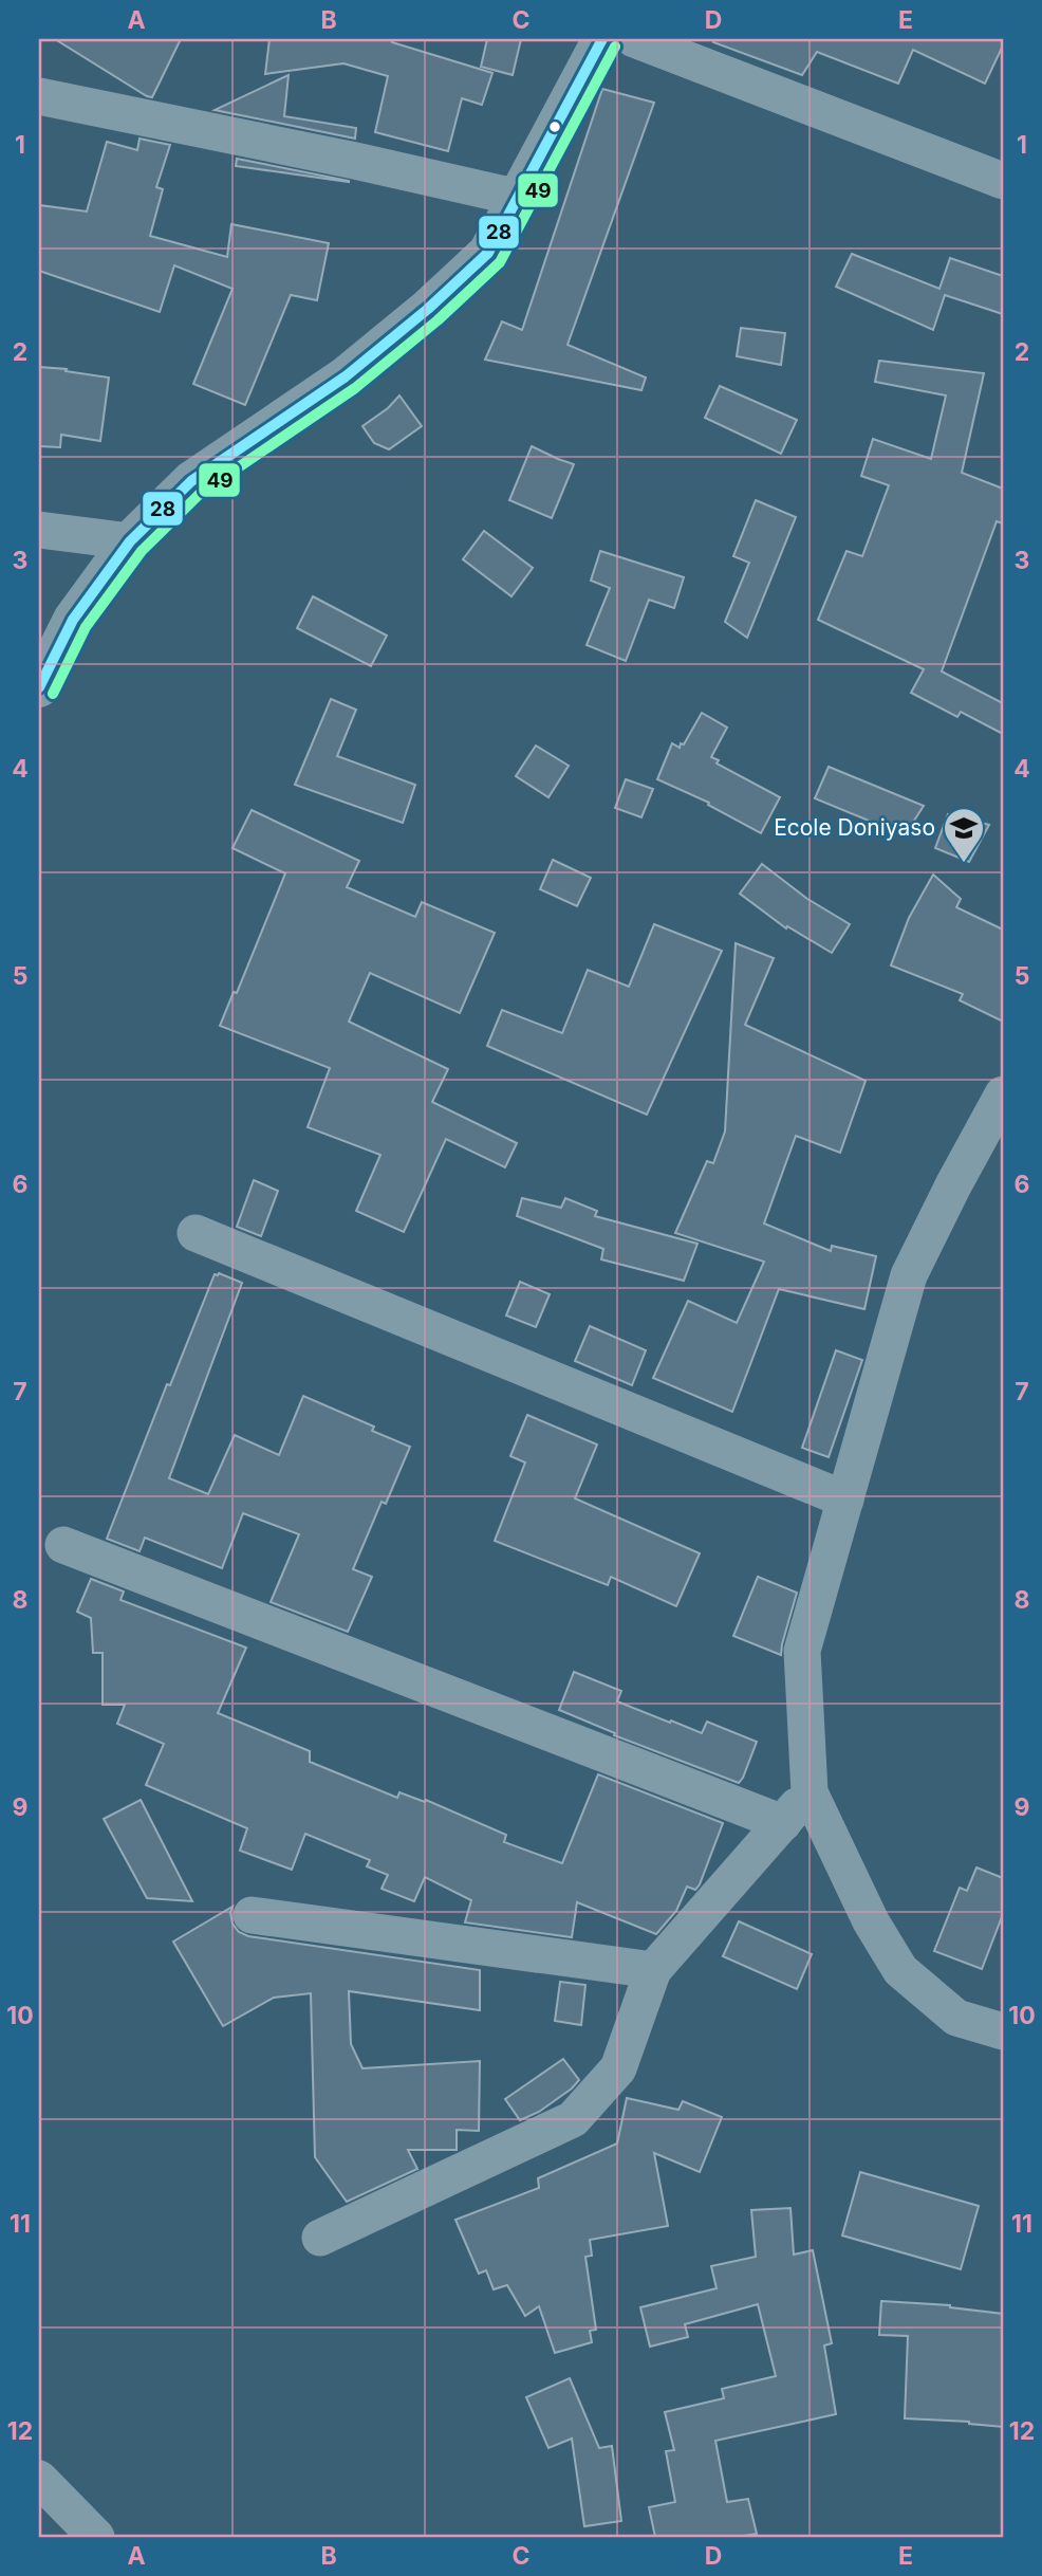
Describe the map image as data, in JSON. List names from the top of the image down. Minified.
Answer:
{"places":{"school or university":["Ecole Doniyaso"]},"lines":["transit line 28","transit line 49"],"grid":{"columns":["A","B","C","D","E"],"rows":["1","2","3","4","5","6","7","8","9","10","11","12"]}}
